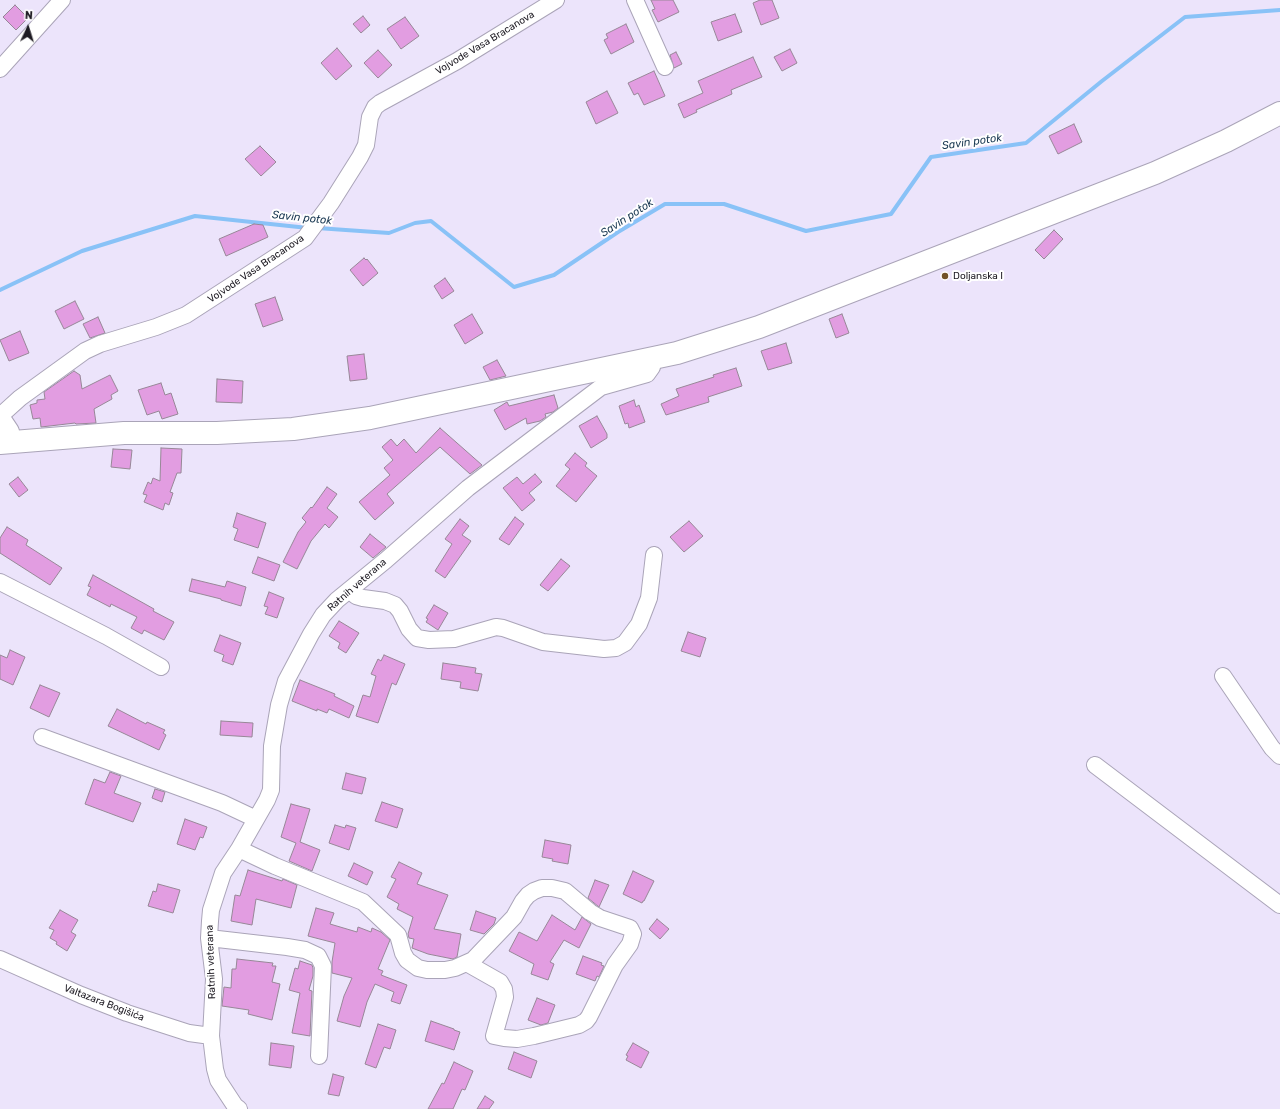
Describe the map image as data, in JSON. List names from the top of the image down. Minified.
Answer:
{"streets":{"street":["Vojvode Vasa Bracanova","Ratnih veterana","Valtazara Bogišića"]},"crossings":[["Ratnih veterana","Valtazara Bogišića"]],"water":["Savin potok"],"places":["Doljanska I"],"north":"top"}
